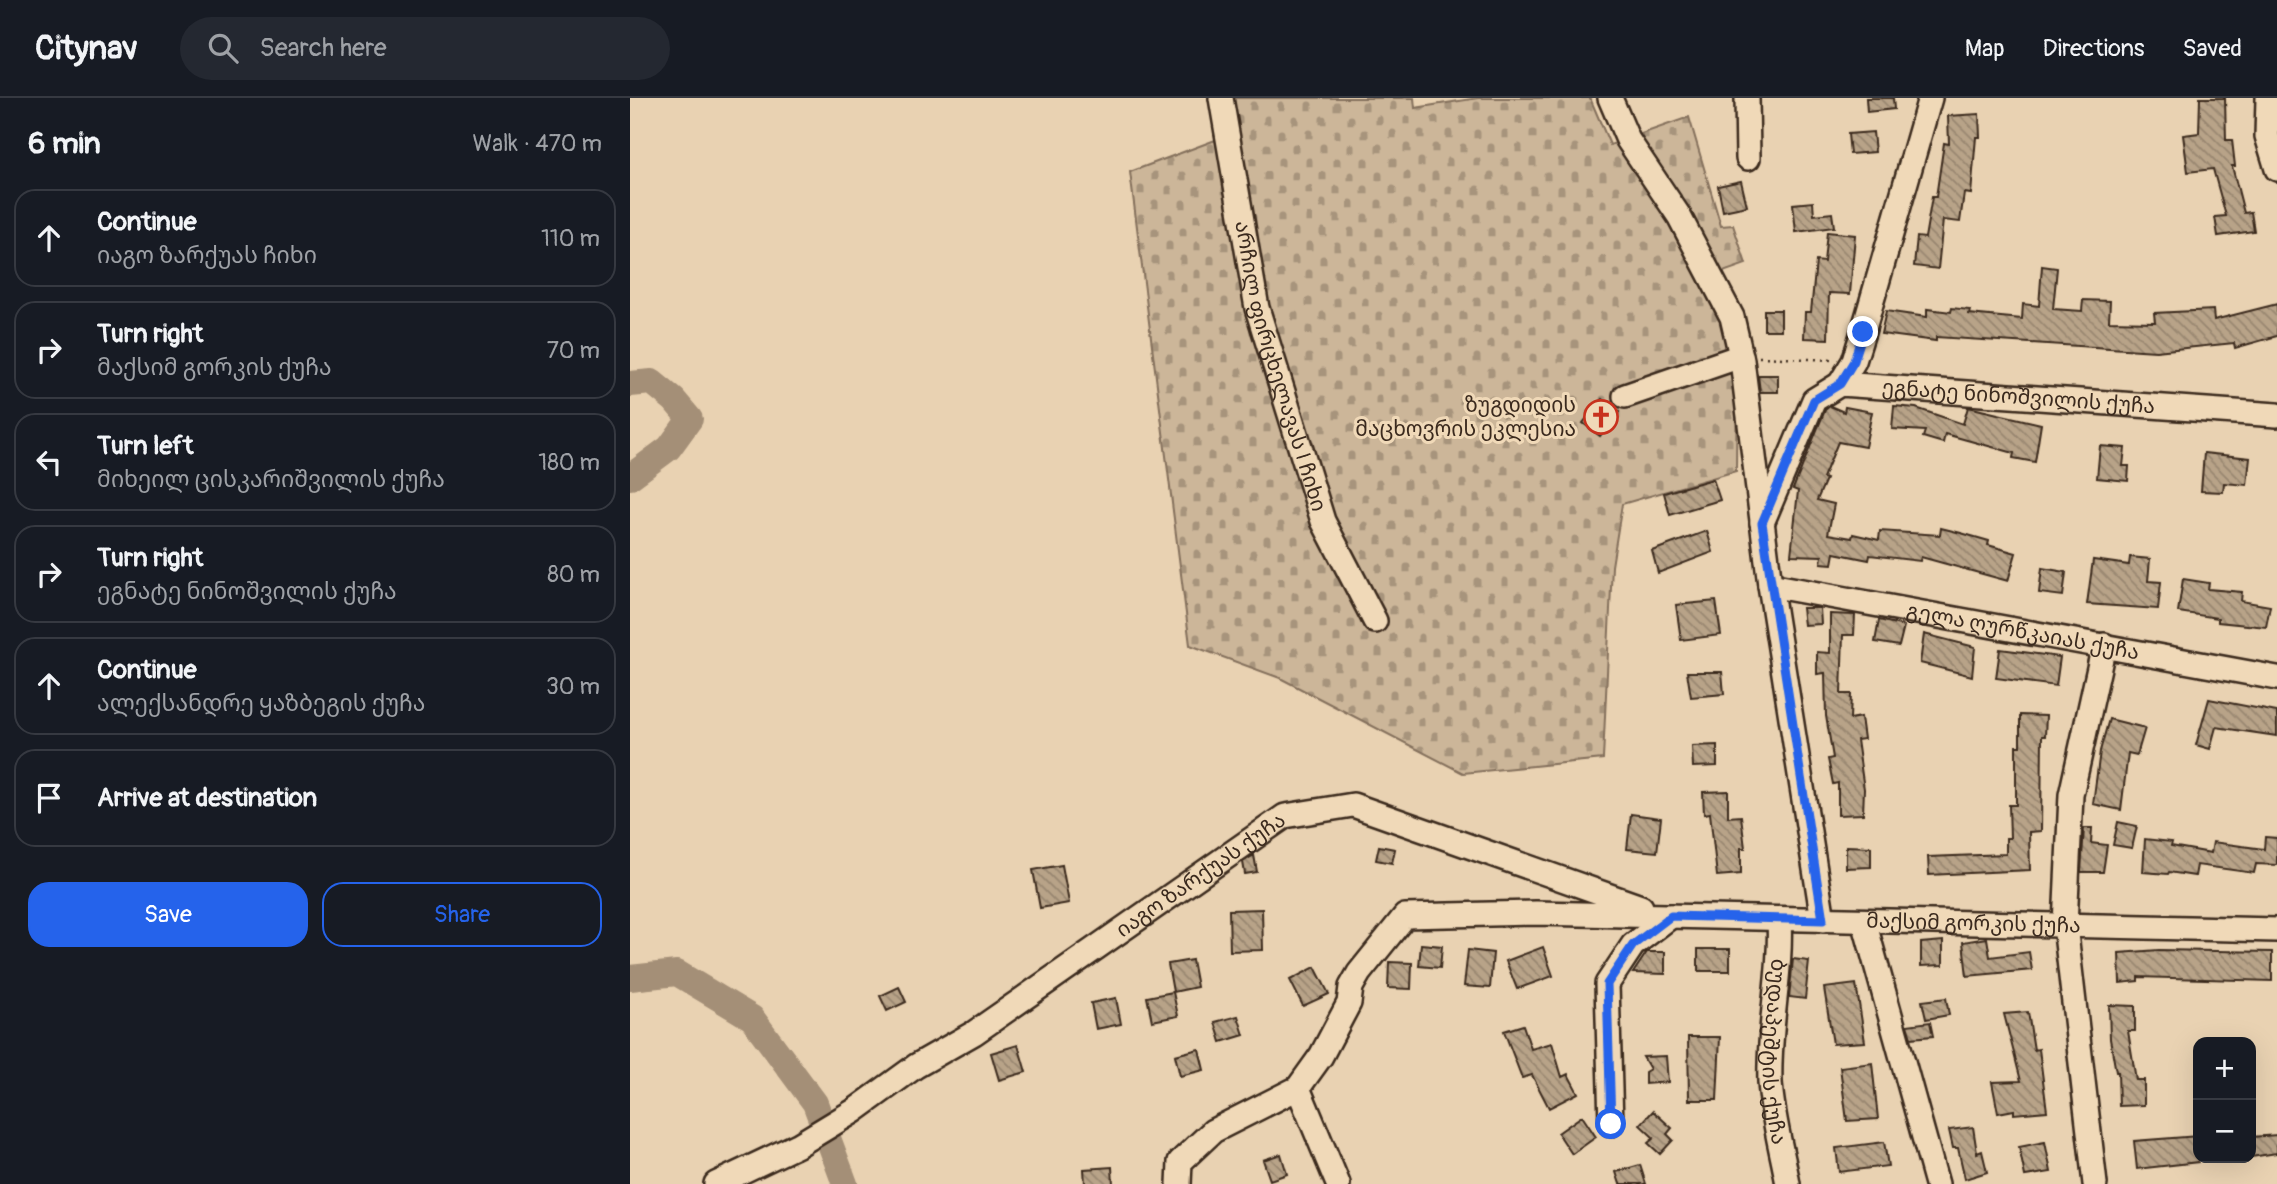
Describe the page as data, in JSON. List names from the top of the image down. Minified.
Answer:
{"streets":{"street":["არჩილ ფირცხელავას I ჩიხი","ეგნატე ნინოშვილის ქუჩა","გელა ღურწკაიას ქუჩა","იაგო ზარქუას ქუჩა","მაქსიმ გორკის ქუჩა","ბუდაპეშტის ქუჩა"]},"crossings":[["იაგო ზარქუას ქუჩა","მაქსიმ გორკის ქუჩა"],["მაქსიმ გორკის ქუჩა","ბუდაპეშტის ქუჩა"]],"places":{"church":["ზუგდიდის მაცხოვრის ეკლესია"]},"page":{"header":"Citynav","search":"Search here","nav":["Map","Directions","Saved"],"heading":["6 min","Walk · 470 m"],"list":[["Continue","იაგო ზარქუას ჩიხი","110 m"],["Turn right","მაქსიმ გორკის ქუჩა","70 m"],["Turn left","მიხეილ ცისკარიშვილის ქუჩა","180 m"],["Turn right","ეგნატე ნინოშვილის ქუჩა","80 m"],["Continue","ალექსანდრე ყაზბეგის ქუჩა","30 m"],"Arrive at destination"],"buttons":["Save","Share"],"map_buttons":["+","−"]}}
